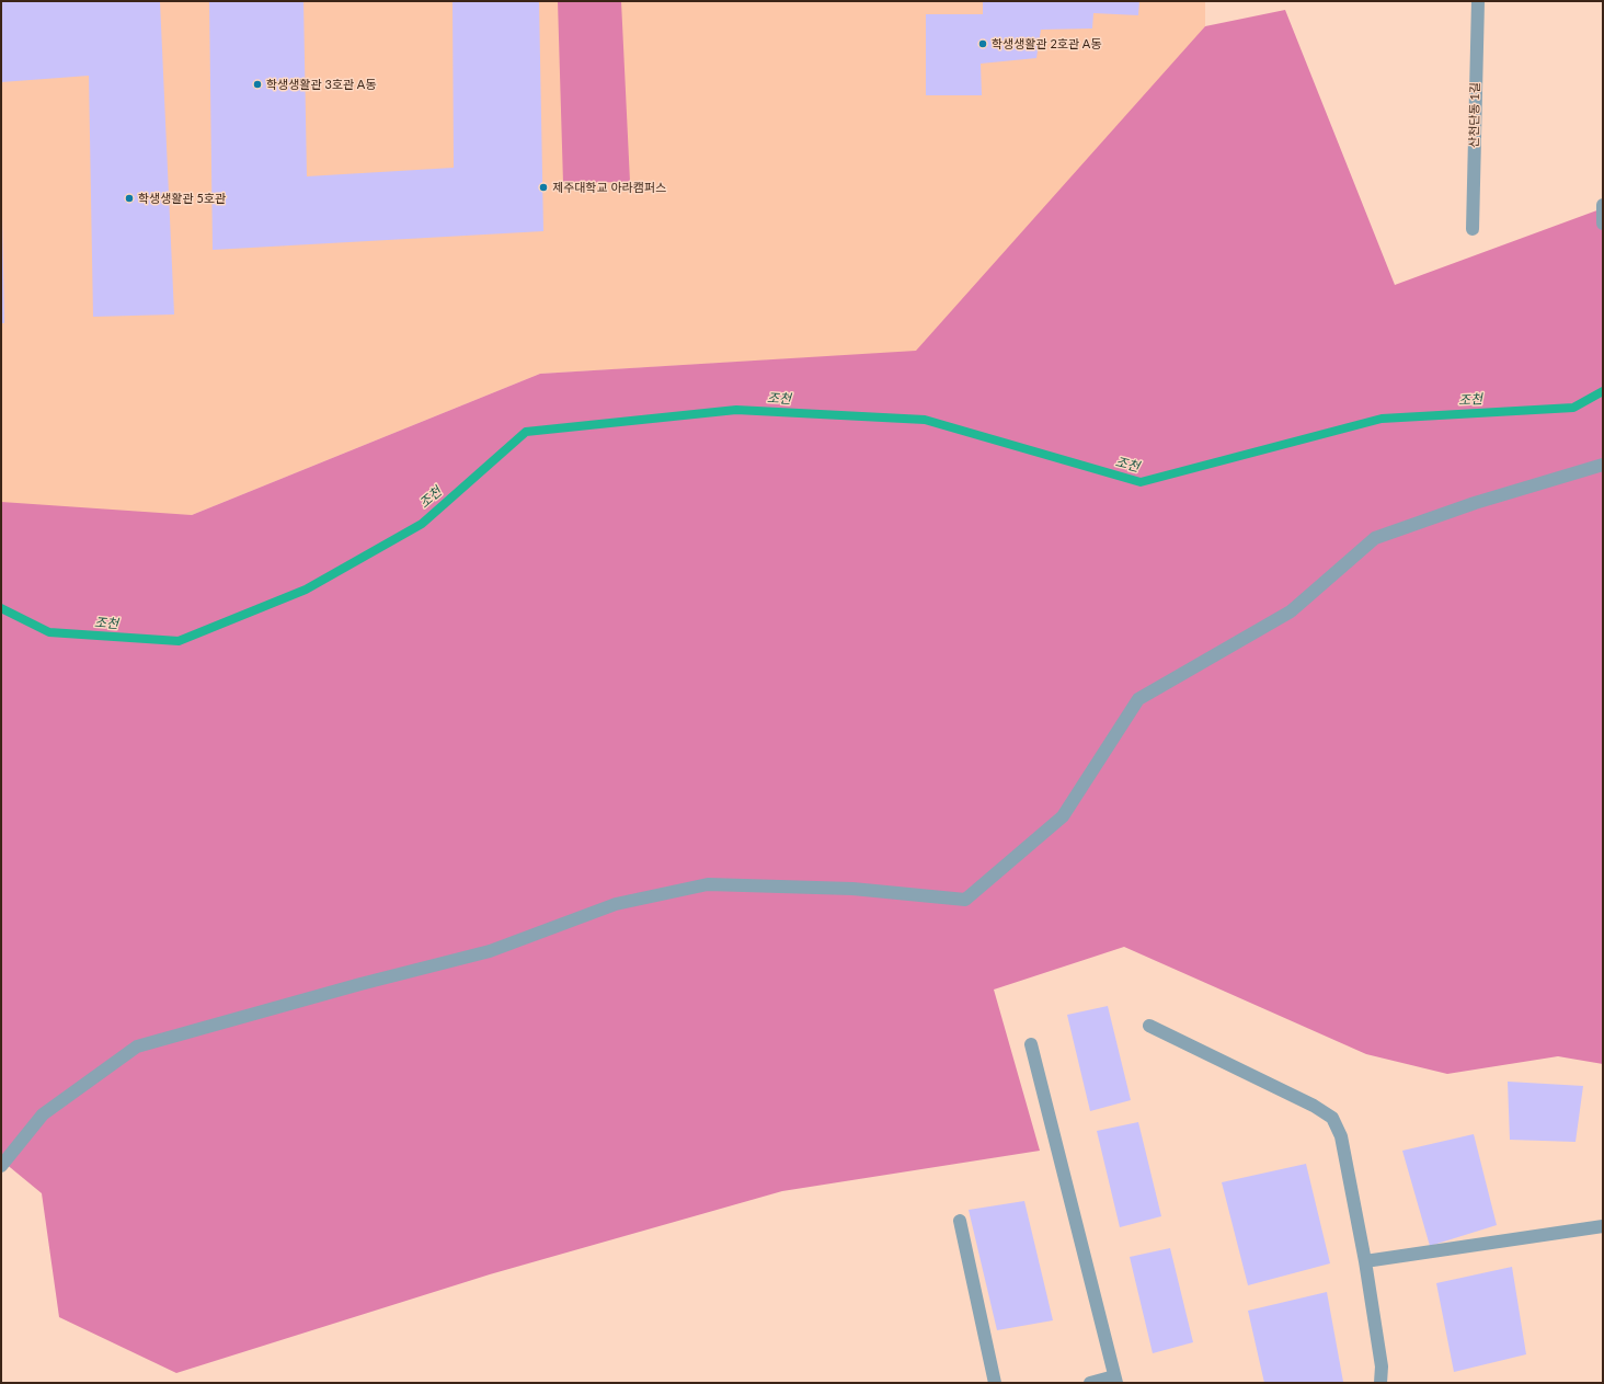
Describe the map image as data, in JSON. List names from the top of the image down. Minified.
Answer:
{"streets":{"street":["산천단동 1길"]},"water":["조천"],"places":["학생생활관 2호관 A동","학생생활관 3호관 A동","제주대학교 아라캠퍼스","학생생활관 5호관"]}
